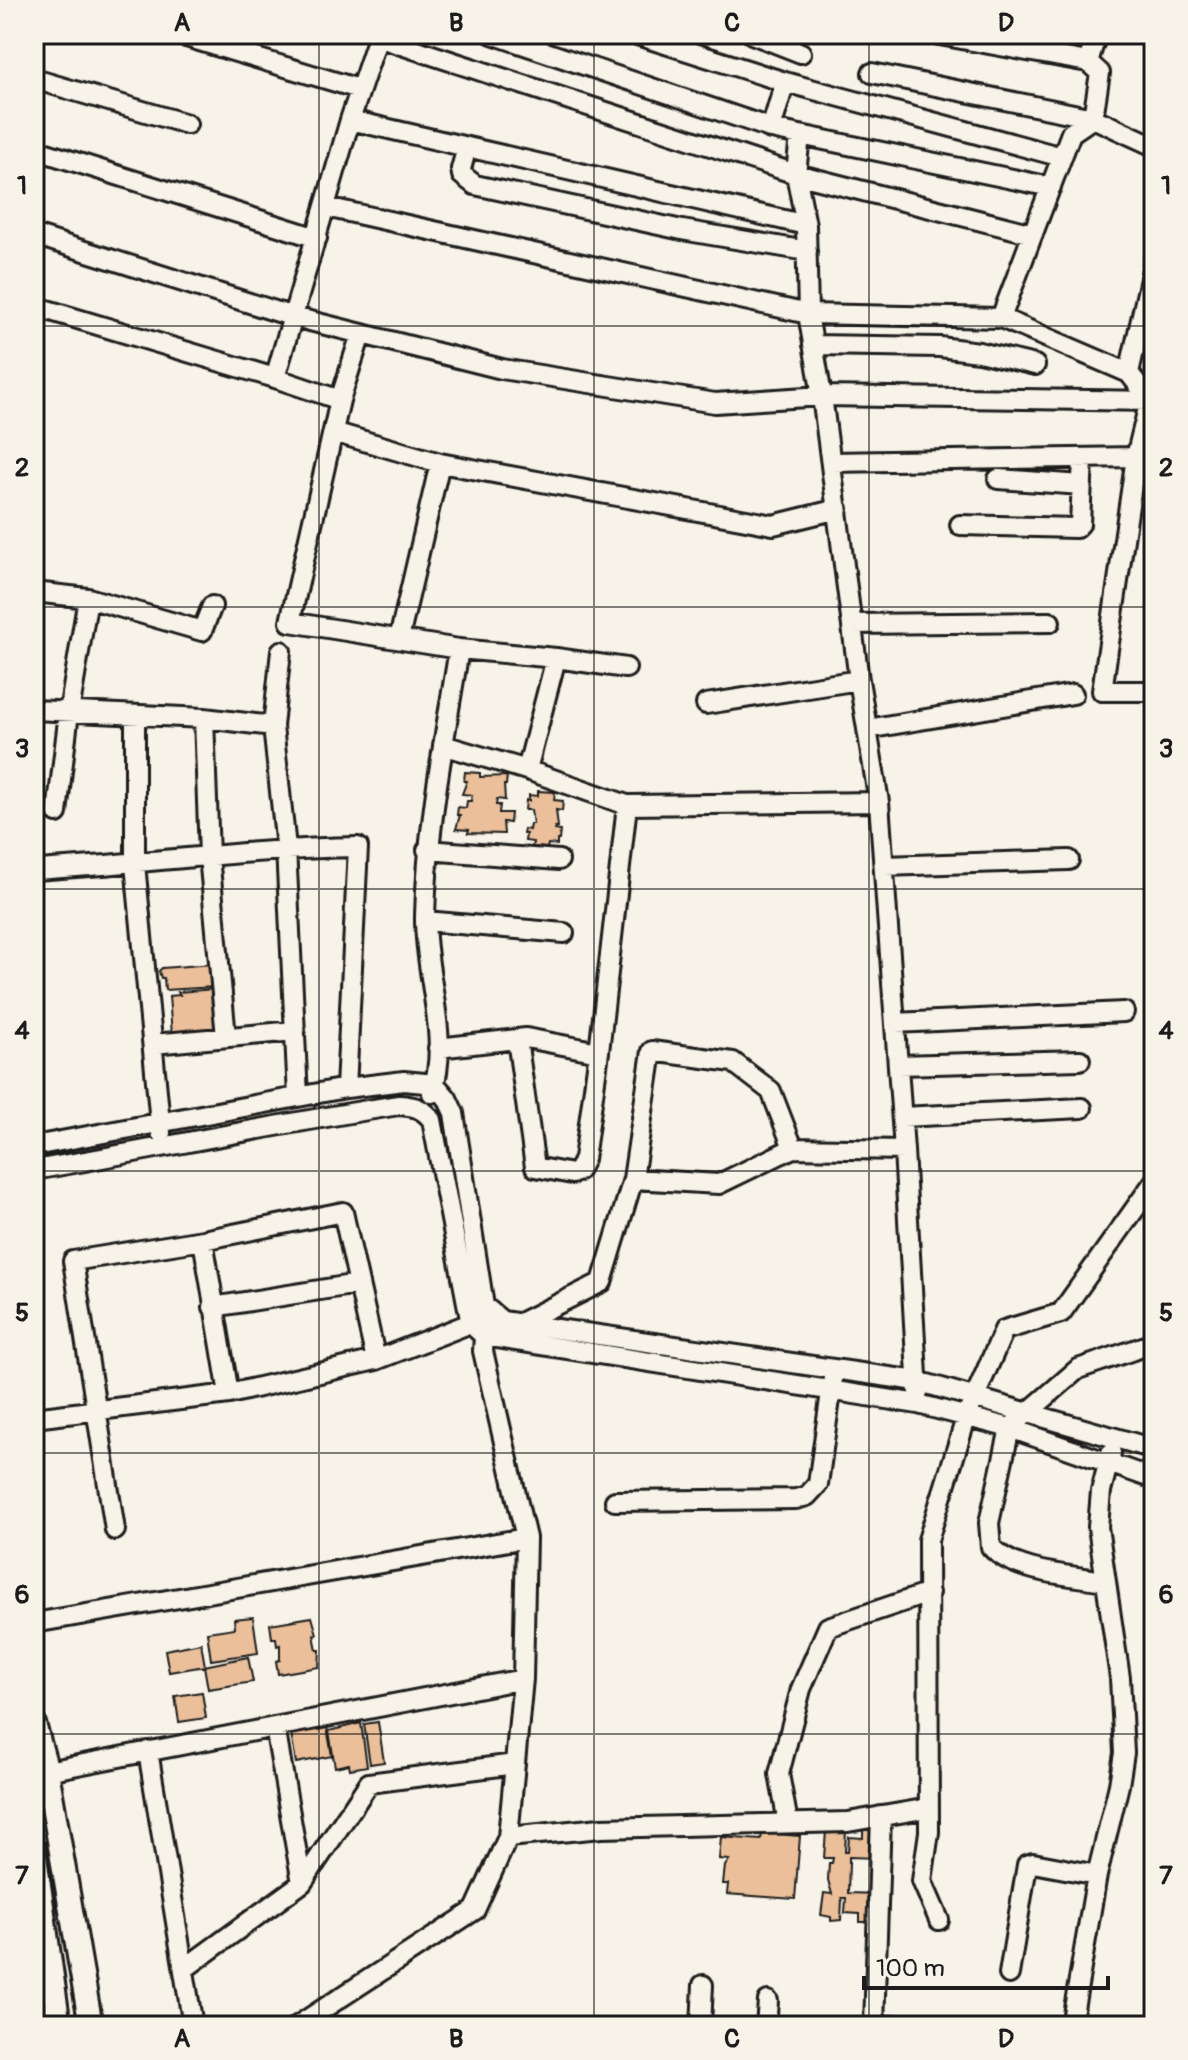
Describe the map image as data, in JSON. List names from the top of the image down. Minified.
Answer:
{"scale_bar":"100 m","grid":{"columns":["A","B","C","D"],"rows":["1","2","3","4","5","6","7"]}}
